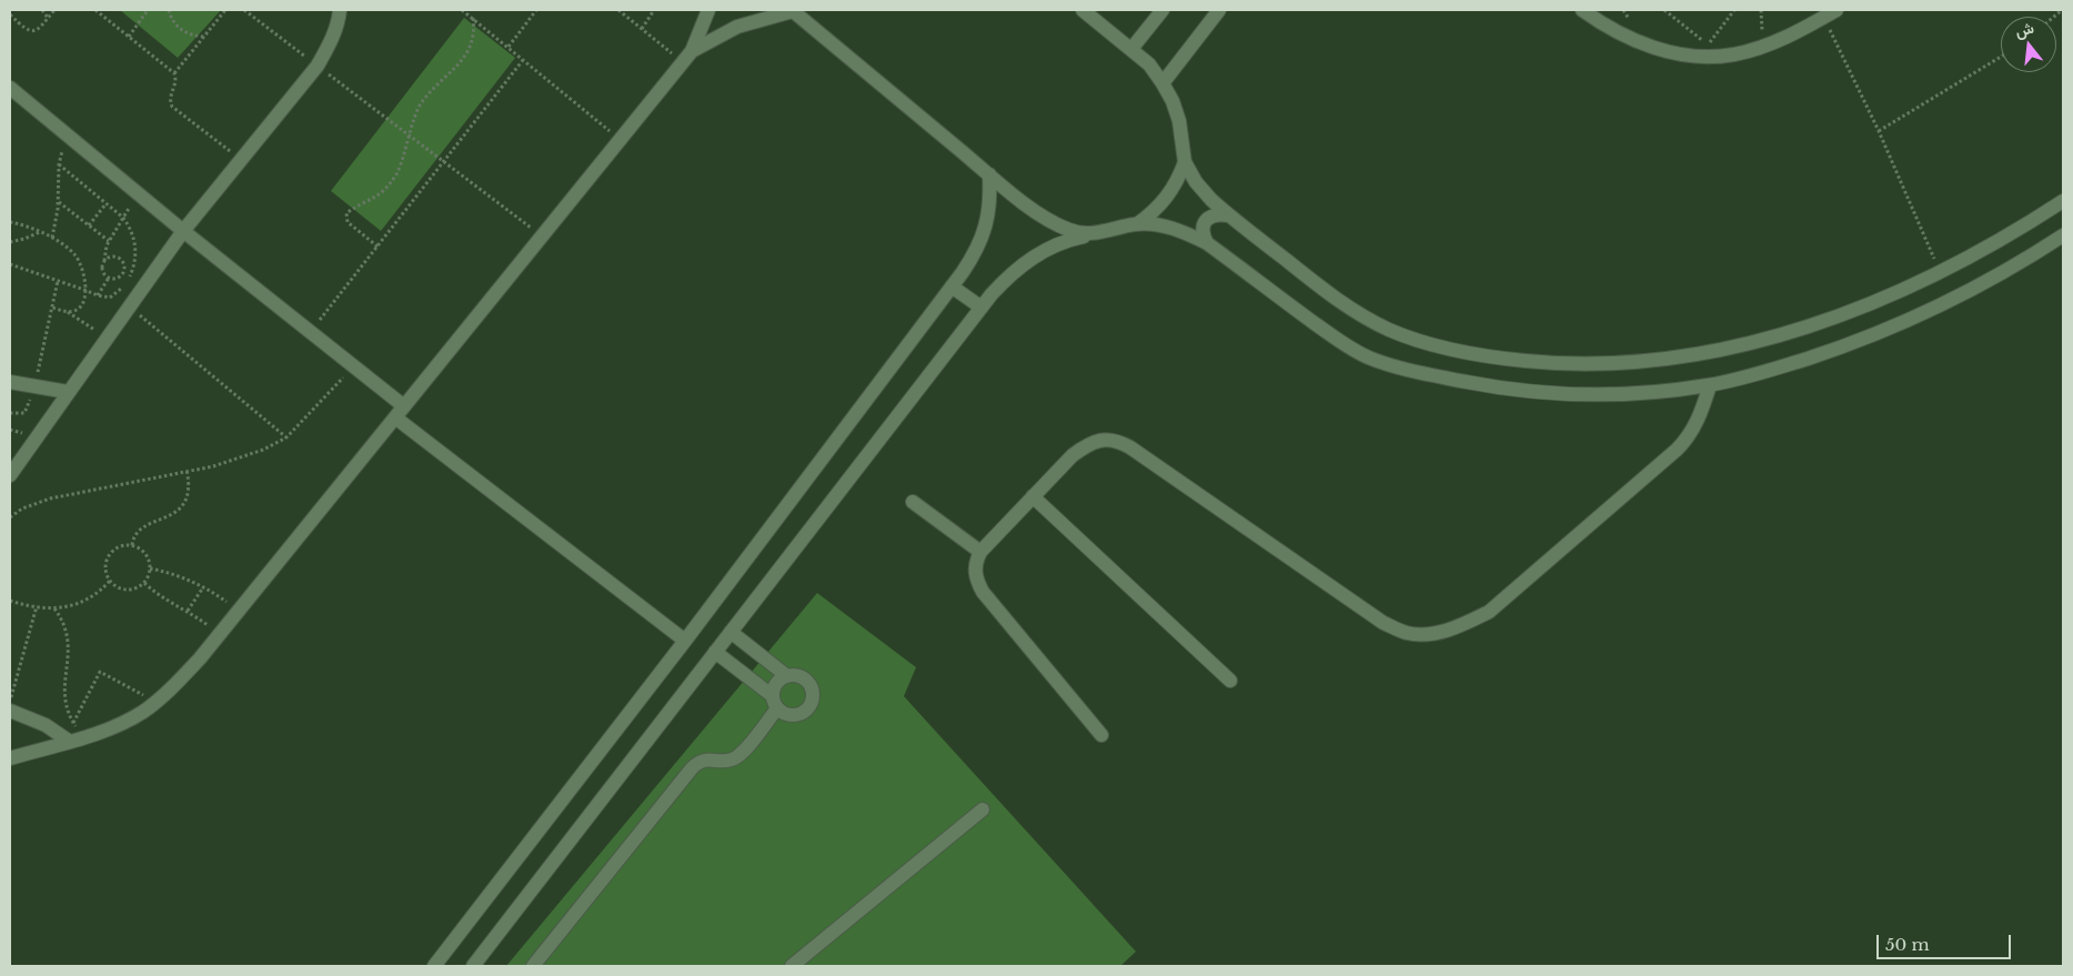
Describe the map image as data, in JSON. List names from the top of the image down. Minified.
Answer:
{"scale_bar":"50 m","north":"top"}
